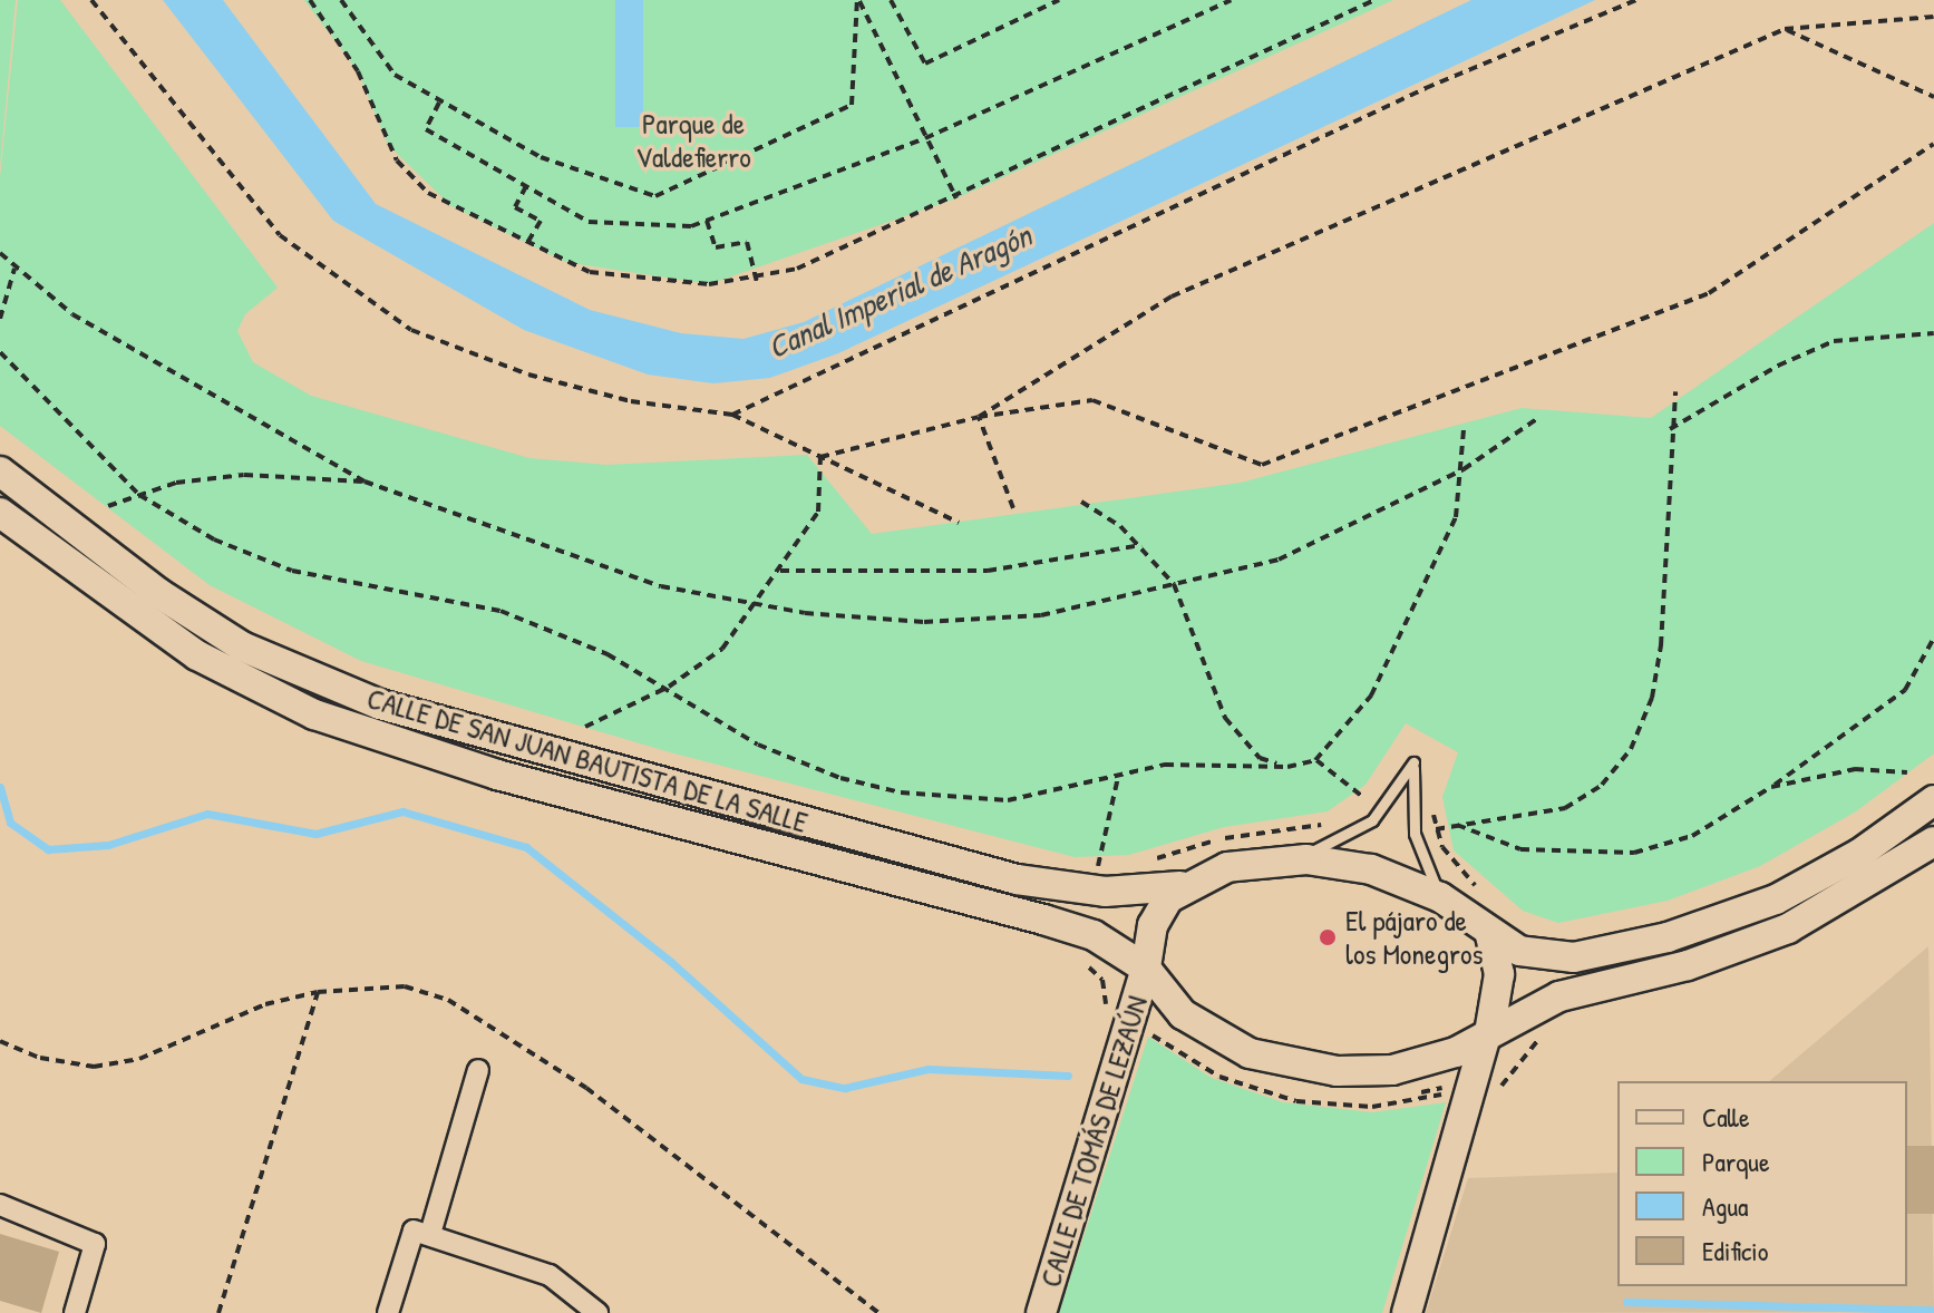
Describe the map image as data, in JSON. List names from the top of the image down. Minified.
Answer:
{"streets":{"main road":["CALLE DE SAN JUAN BAUTISTA DE LA SALLE","CALLE DE TOMÁS DE LEZAÚN"]},"crossings":[["CALLE DE SAN JUAN BAUTISTA DE LA SALLE","CALLE DE TOMÁS DE LEZAÚN"]],"water":["Canal Imperial de Aragón"],"parks":["Parque de Valdefierro"],"places":["El pájaro de los Monegros"],"legend":["Calle","Parque","Agua","Edificio"]}
